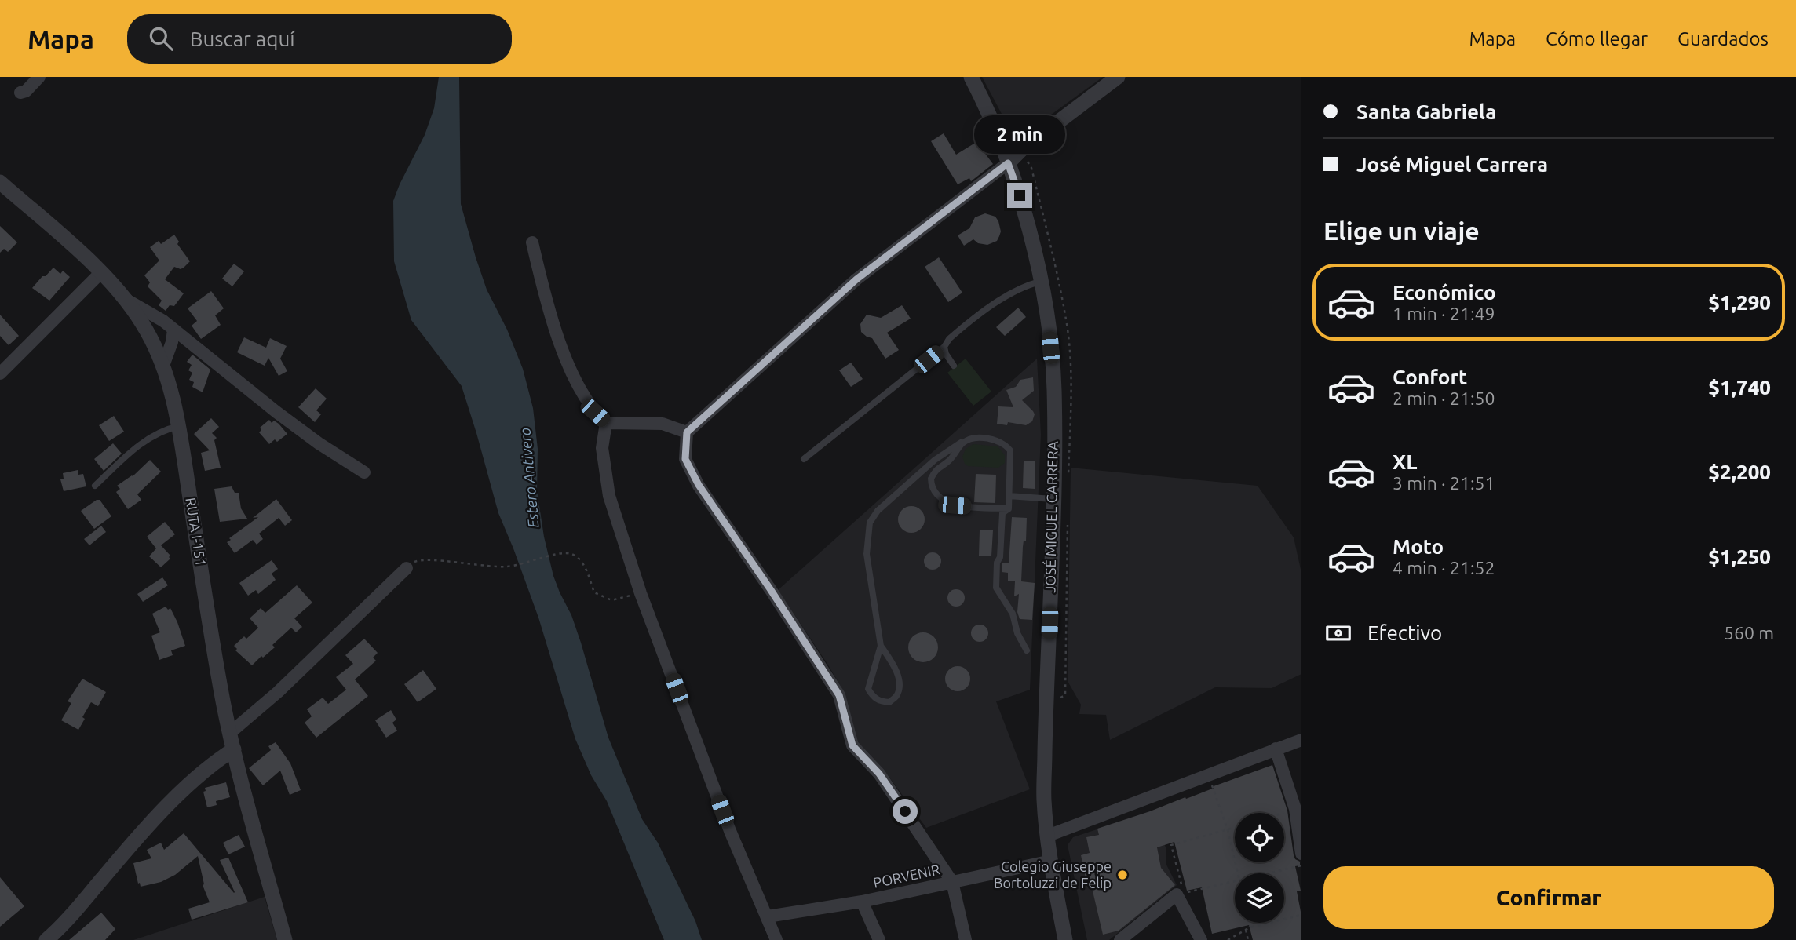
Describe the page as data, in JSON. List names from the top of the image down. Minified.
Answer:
{"streets":{"street":["JOSÉ MIGUEL CARRERA","RUTA I-151","PORVENIR"]},"crossings":[["JOSÉ MIGUEL CARRERA","PORVENIR"]],"water":["Estero Antivero"],"places":["Colegio Giuseppe Bortoluzzi de Felip"],"page":{"header":"Mapa","search":"Buscar aquí","nav":["Mapa","Cómo llegar","Guardados"],"banner":["Santa Gabriela","José Miguel Carrera"],"bubble":"2 min","heading":"Elige un viaje","list":[{"name":"Económico","note":"1 min · 21:49","value":"$1,290"},{"name":"Confort","note":"2 min · 21:50","value":"$1,740"},{"name":"XL","note":"3 min · 21:51","value":"$2,200"},{"name":"Moto","note":"4 min · 21:52","value":"$1,250"}],"pay":["Efectivo","560 m"],"buttons":"Confirmar"}}
